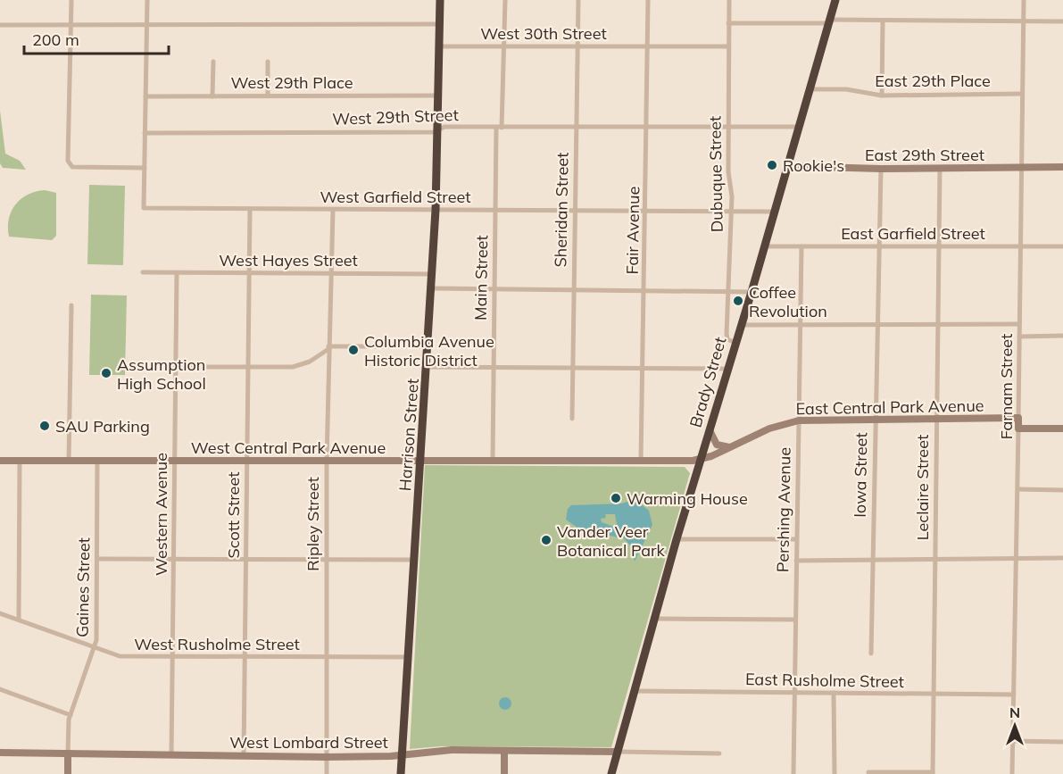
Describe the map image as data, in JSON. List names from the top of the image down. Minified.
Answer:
{"streets":{"highway":["Brady Street","Harrison Street"],"street":["West 30th Street","East 29th Place","West 29th Place","West 29th Street","East 29th Street","Dubuque Street","West Garfield Street","Sheridan Street","Fair Avenue","East Garfield Street","West Hayes Street","Main Street","Farnam Street","East Central Park Avenue","West Central Park Avenue","Iowa Street","Leclaire Street","Pershing Avenue","Western Avenue","Scott Street","Ripley Street","Gaines Street","West Rusholme Street","East Rusholme Street","West Lombard Street"]},"crossings":[["West 30th Street","Dubuque Street"],["West 30th Street","Sheridan Street"],["West 30th Street","Fair Avenue"],["West 30th Street","Main Street"],["West 30th Street","Harrison Street"],["East 29th Place","Brady Street"],["East 29th Place","Farnam Street"],["West 29th Place","Harrison Street"],["West 29th Street","Sheridan Street"],["West 29th Street","Fair Avenue"],["West 29th Street","Main Street"],["West 29th Street","Harrison Street"],["East 29th Street","Brady Street"],["East 29th Street","Farnam Street"],["East 29th Street","Iowa Street"],["East 29th Street","Leclaire Street"],["Dubuque Street","Brady Street"],["West Garfield Street","Sheridan Street"],["West Garfield Street","Fair Avenue"],["West Garfield Street","Main Street"],["West Garfield Street","Harrison Street"],["West Garfield Street","Scott Street"],["West Garfield Street","Ripley Street"],["Fair Avenue","East Central Park Avenue"],["Fair Avenue","West Central Park Avenue"],["East Garfield Street","Brady Street"],["East Garfield Street","Farnam Street"],["East Garfield Street","Iowa Street"],["East Garfield Street","Leclaire Street"],["East Garfield Street","Pershing Avenue"],["West Hayes Street","Harrison Street"],["West Hayes Street","Western Avenue"],["West Hayes Street","Scott Street"],["West Hayes Street","Ripley Street"],["Main Street","West Central Park Avenue"],["Brady Street","East Central Park Avenue"],["Brady Street","East Rusholme Street"],["Brady Street","West Lombard Street"],["Farnam Street","East Central Park Avenue"],["Farnam Street","East Rusholme Street"],["East Central Park Avenue","West Central Park Avenue"],["East Central Park Avenue","Iowa Street"],["East Central Park Avenue","Leclaire Street"],["East Central Park Avenue","Pershing Avenue"],["Harrison Street","West Central Park Avenue"],["Harrison Street","West Rusholme Street"],["Harrison Street","West Lombard Street"],["West Central Park Avenue","Western Avenue"],["West Central Park Avenue","Scott Street"],["West Central Park Avenue","Ripley Street"],["West Central Park Avenue","Gaines Street"],["Leclaire Street","East Rusholme Street"],["Pershing Avenue","East Rusholme Street"],["Western Avenue","West Rusholme Street"],["Western Avenue","West Lombard Street"],["Scott Street","West Rusholme Street"],["Scott Street","West Lombard Street"],["Ripley Street","West Rusholme Street"],["Ripley Street","West Lombard Street"],["Gaines Street","West Rusholme Street"],["Gaines Street","West Lombard Street"]],"places":["Rookie's","Coffee Revolution","Columbia Avenue Historic District","Assumption High School","SAU Parking","Warming House","Vander Veer Botanical Park"],"scale_bar":"200 m","north":"top"}
